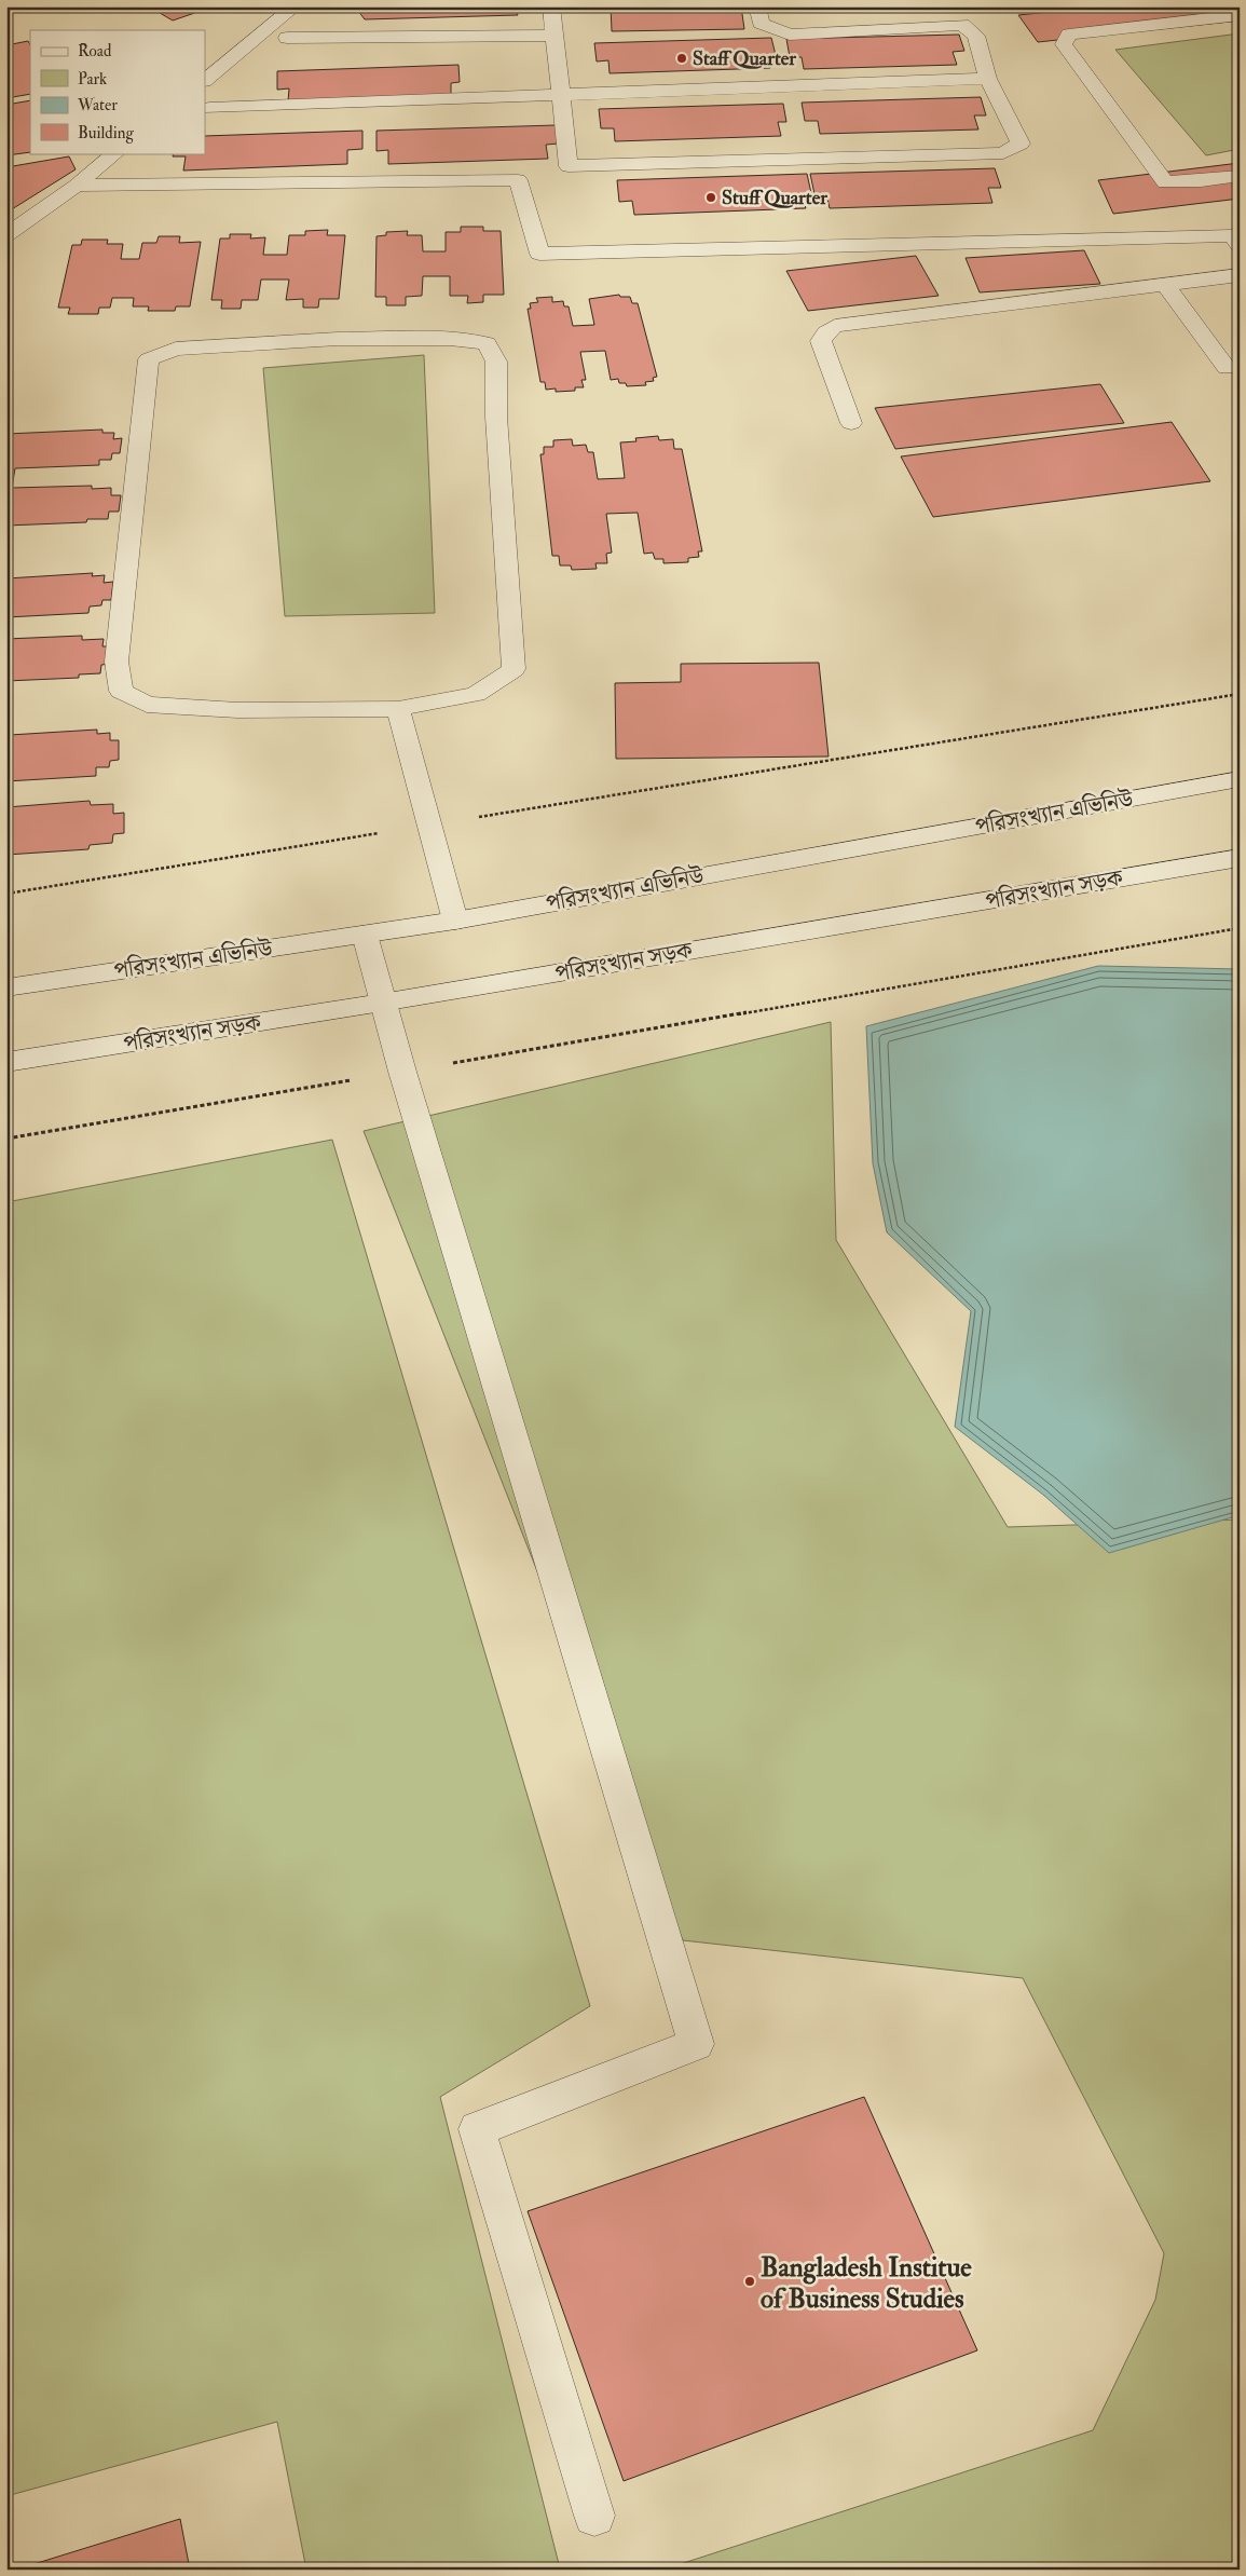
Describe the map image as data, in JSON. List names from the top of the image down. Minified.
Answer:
{"streets":{"street":["পরিসংখ্যান এভিনিউ","পরিসংখ্যান সড়ক"]},"places":["Staff Quarter","Stuff Quarter","Bangladesh Institue of Business Studies"],"legend":["Road","Park","Water","Building"]}
